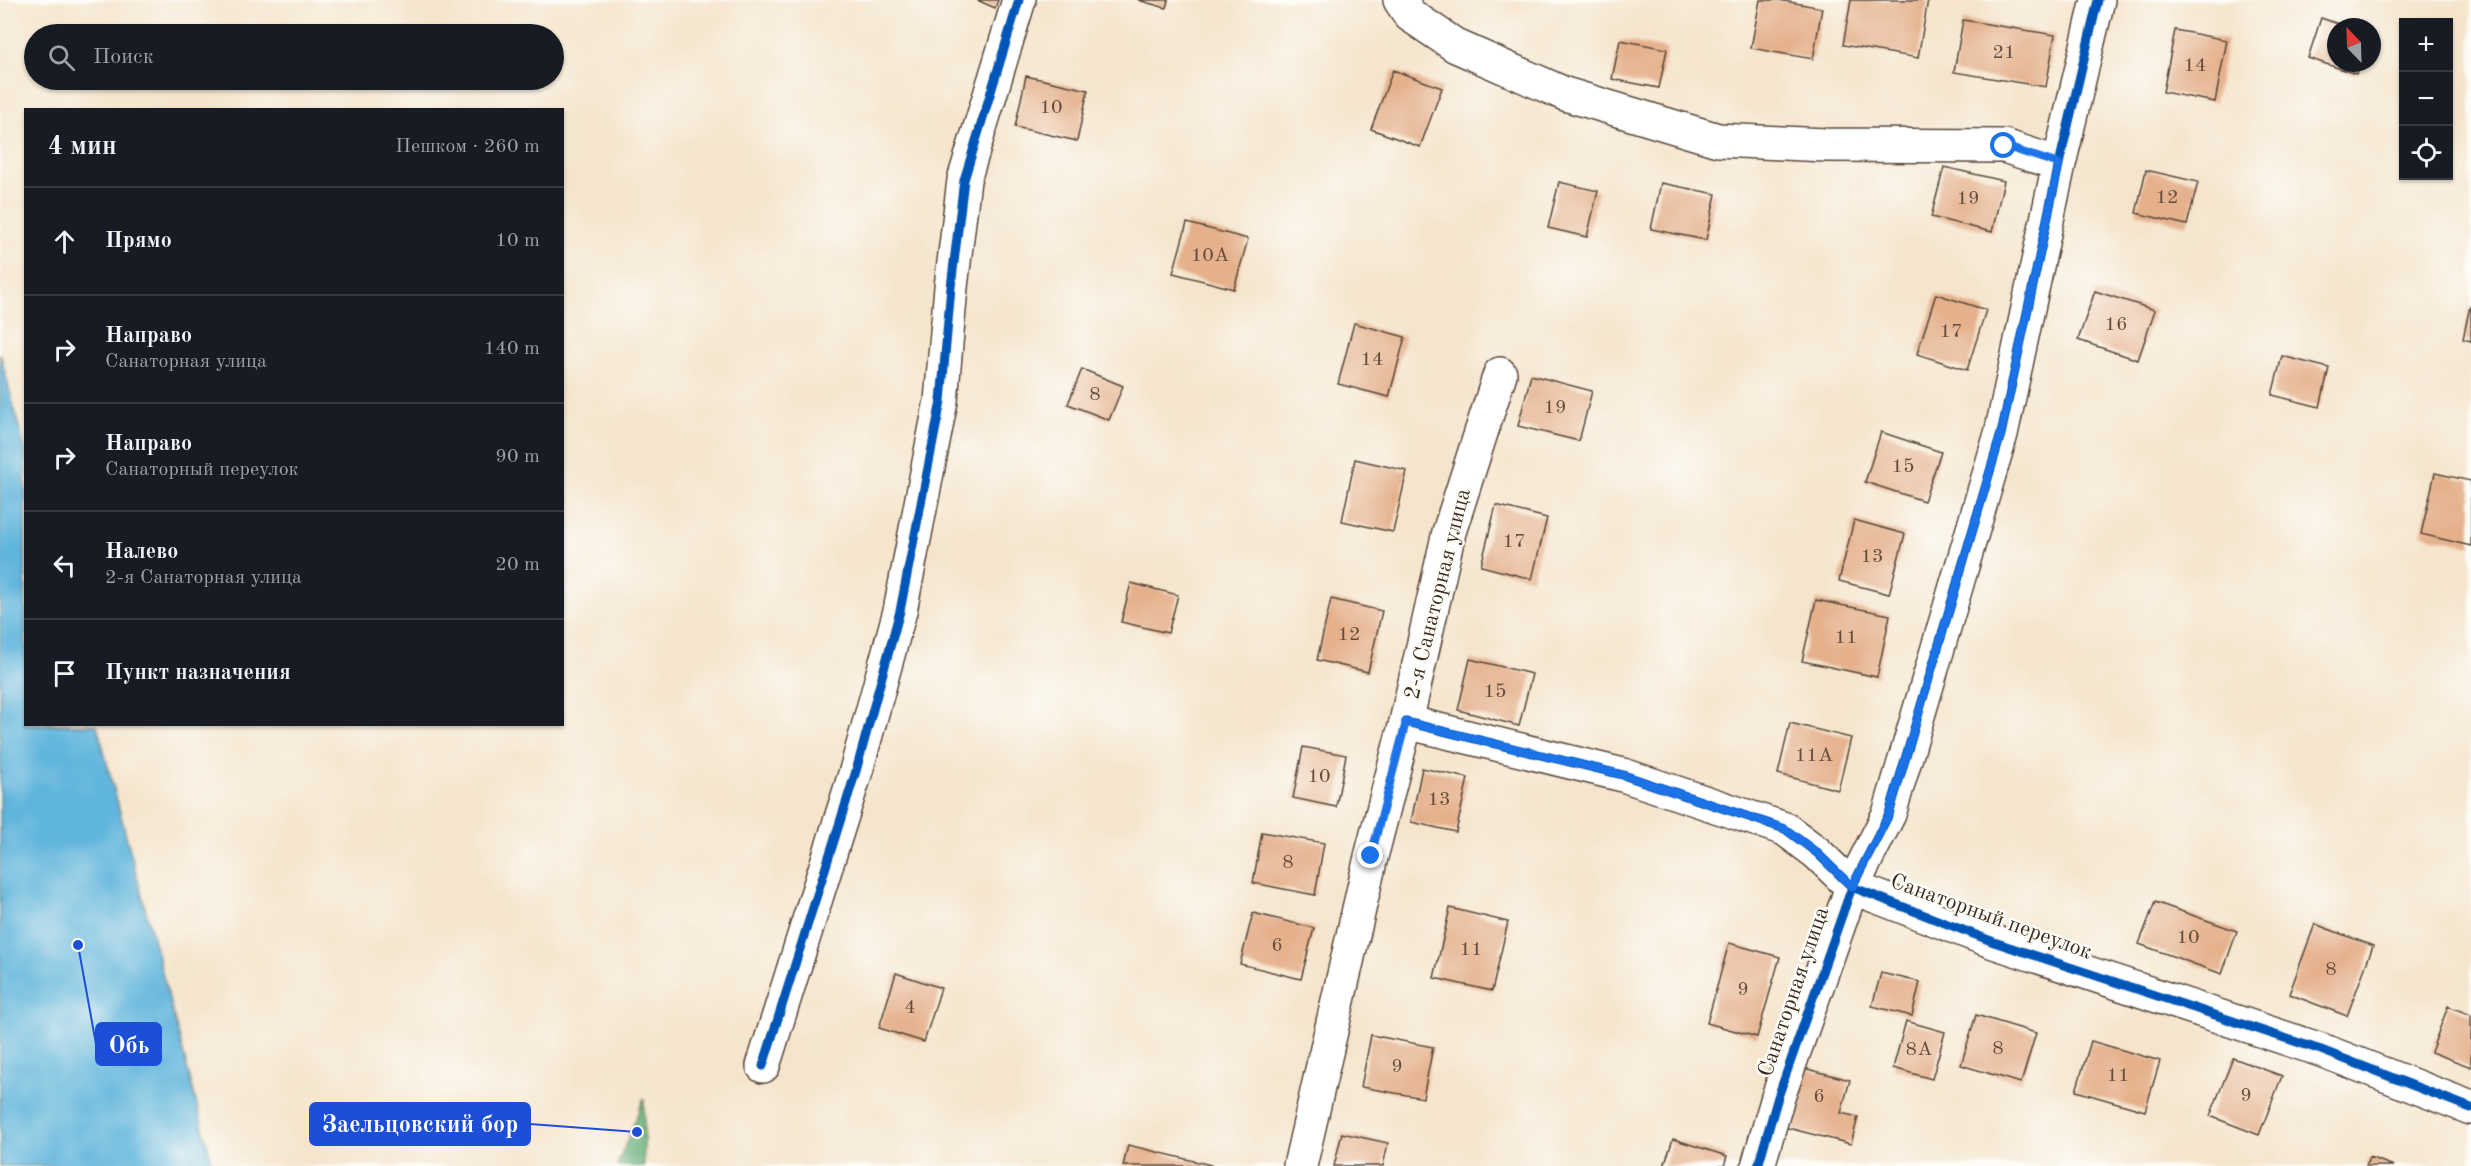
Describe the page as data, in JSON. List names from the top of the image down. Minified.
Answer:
{"streets":{"street":["2-я Санаторная улица","Санаторный переулок","Санаторная улица"]},"crossings":[["2-я Санаторная улица","Санаторный переулок"],["Санаторный переулок","Санаторная улица"]],"places":["Обь","Заельцовский бор"],"house_numbers":["21","14","10","12","19","10А","16","17","14","8","19","15","17","13","12","11","15","11А","10","13","8","10","6","11","8","9","4","8","8А","9","11","9","6"],"north":"top left","page":{"map_buttons":["+","−"],"search":"Поиск","heading":["4 мин","Пешком · 260 m"],"list":[["Прямо","10 m"],["Направо","Санаторная улица","140 m"],["Направо","Санаторный переулок","90 m"],["Налево","2-я Санаторная улица","20 m"],"Пункт назначения"]}}
